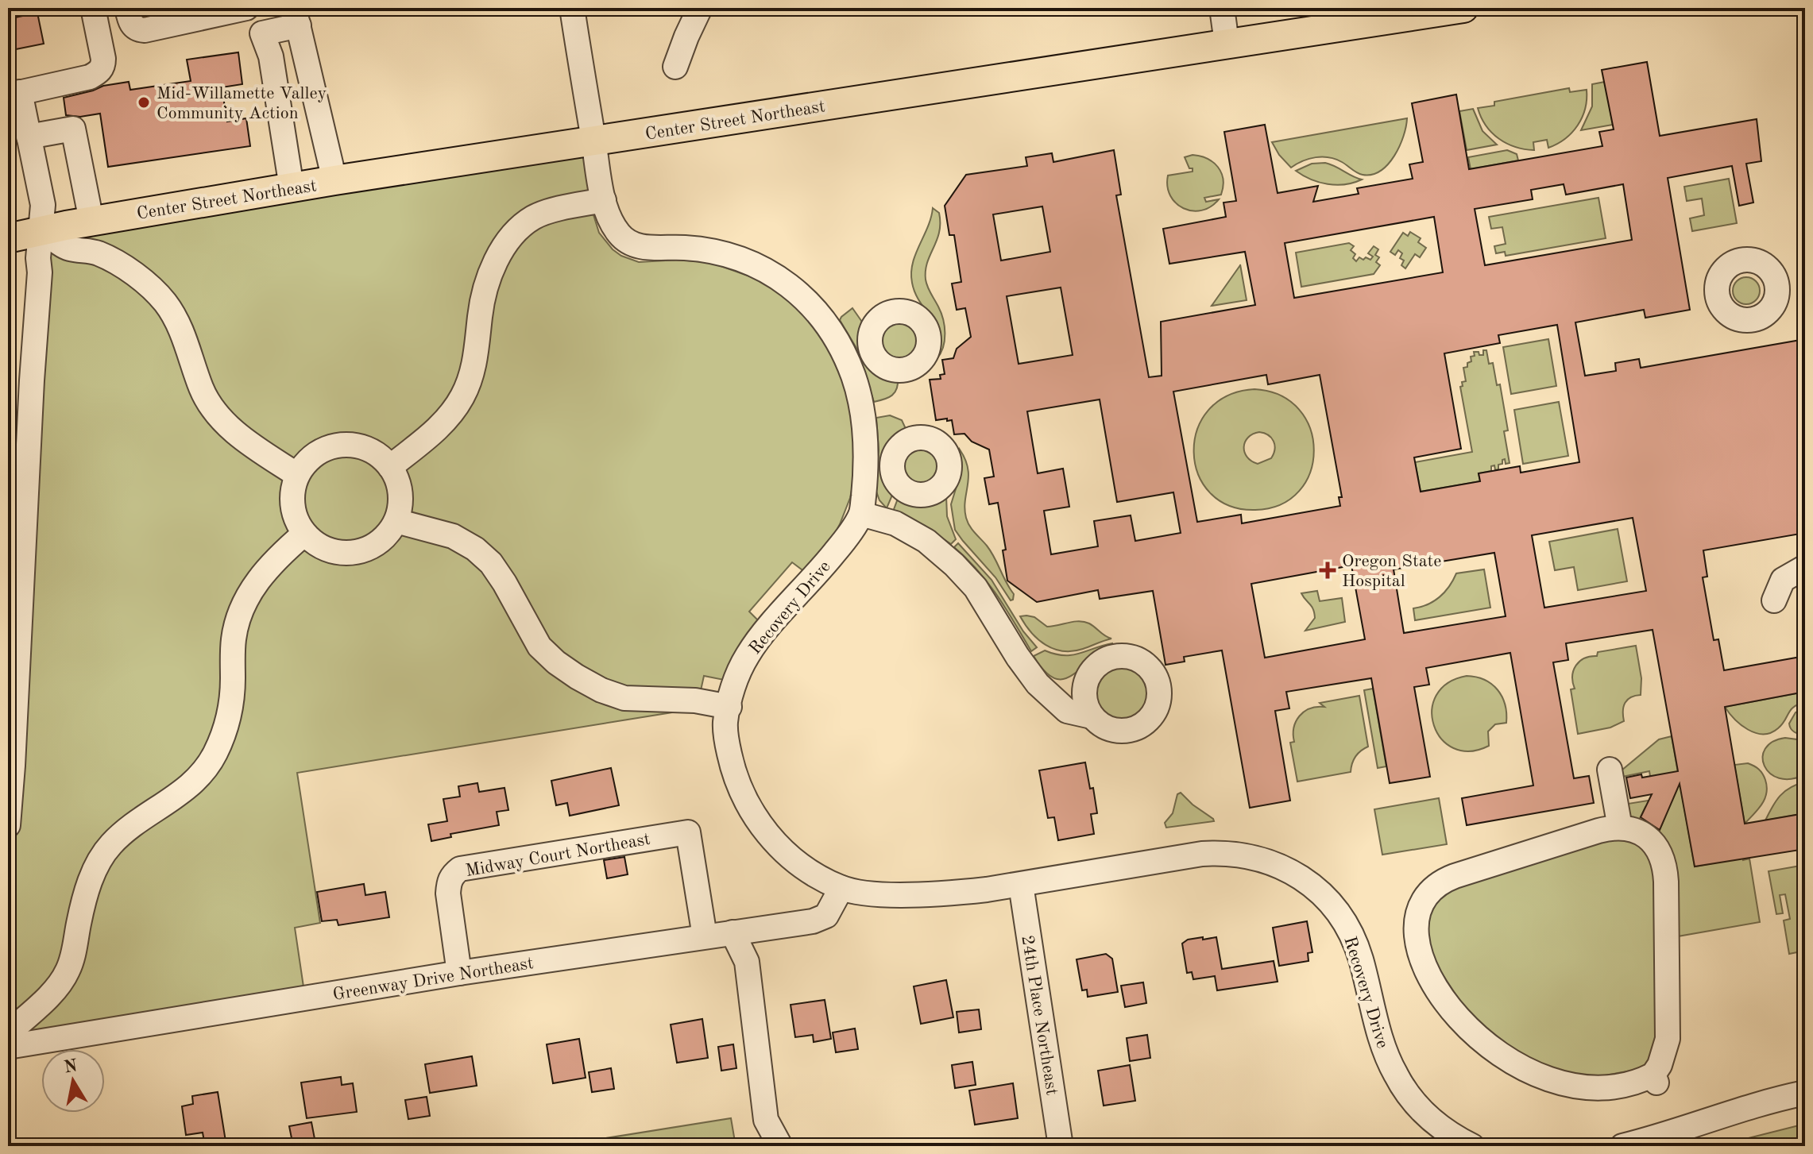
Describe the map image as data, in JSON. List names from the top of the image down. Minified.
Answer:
{"streets":{"main road":["Center Street Northeast"],"street":["Recovery Drive","Midway Court Northeast","Greenway Drive Northeast","24th Place Northeast"]},"crossings":[["Center Street Northeast","Recovery Drive"],["Recovery Drive","Greenway Drive Northeast"],["Recovery Drive","24th Place Northeast"],["Midway Court Northeast","Greenway Drive Northeast"]],"places":{"other":["Mid-Willamette Valley Community Action"],"health":["Oregon State Hospital"]},"north":"top"}
